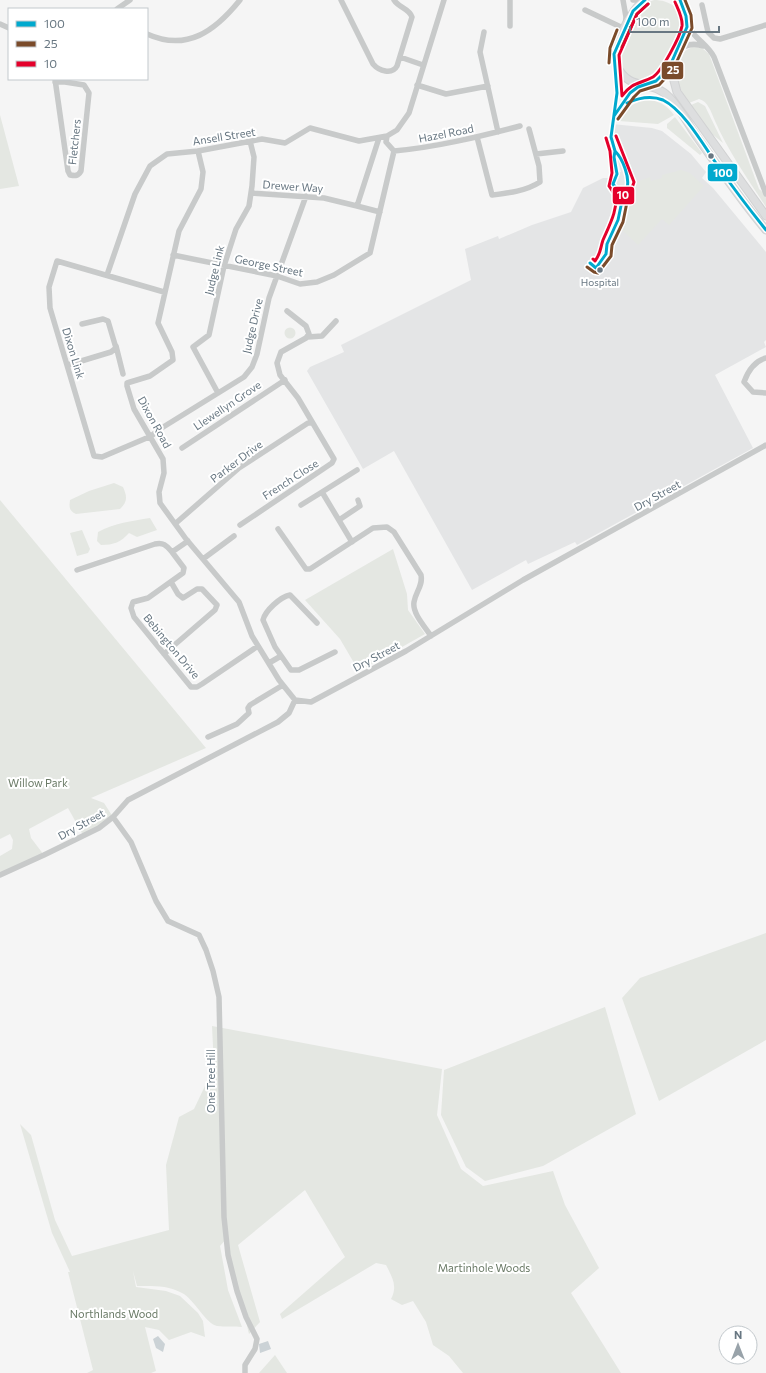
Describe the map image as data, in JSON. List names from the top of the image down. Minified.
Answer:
{"streets":{"street":["Hazel Road","Ansell Street","Fletchers","Drewer Way","George Street","Judge Link","Judge Drive","Dixon Link","Llewellyn Grove","Dixon Road","Parker Drive","French Close","Dry Street","Bebington Drive","One Tree Hill"]},"crossings":[["Hazel Road","George Street"],["Ansell Street","Judge Link"],["Ansell Street","Dixon Link"],["Ansell Street","Dixon Road"],["Drewer Way","George Street"],["Drewer Way","Judge Link"],["Drewer Way","Judge Drive"],["George Street","Judge Link"],["George Street","Judge Drive"],["George Street","Dixon Road"],["Judge Link","Judge Drive"],["Judge Drive","Dixon Link"],["Judge Drive","Dixon Road"],["Dixon Link","Dixon Road"],["Llewellyn Grove","French Close"],["Dixon Road","Parker Drive"],["Dixon Road","Dry Street"],["Dixon Road","Bebington Drive"],["Parker Drive","French Close"],["Dry Street","One Tree Hill"]],"parks":["Willow Park","Martinhole Woods","Northlands Wood"],"places":["Hospital"],"lines":["transit line 100","transit line 25","transit line 10"],"legend":["100","25","10"],"scale_bar":"100 m","north":"top"}
